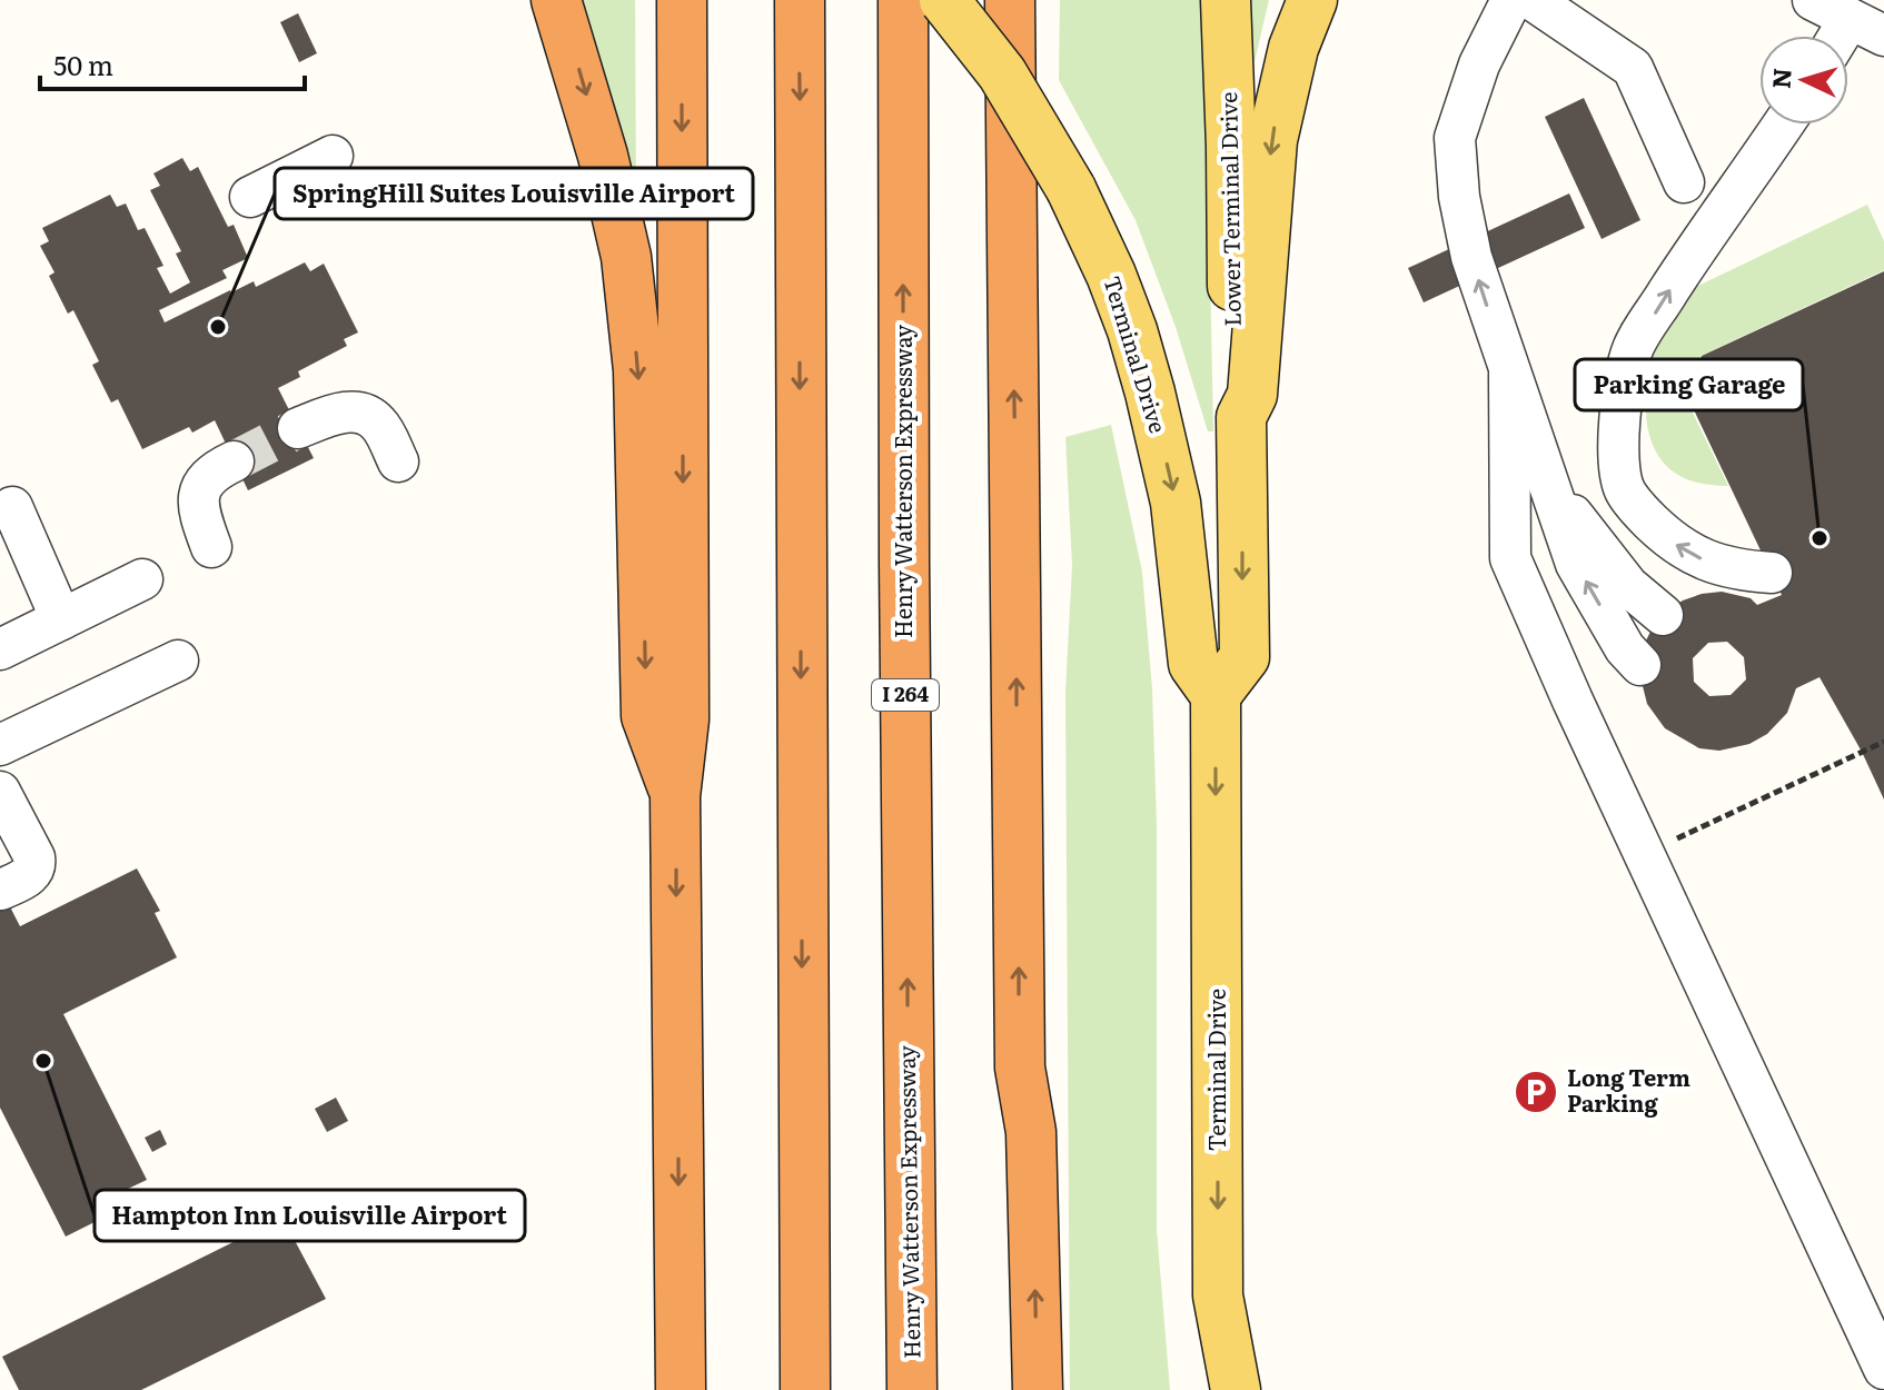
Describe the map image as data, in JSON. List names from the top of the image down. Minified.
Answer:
{"streets":{"highway":["Henry Watterson Expressway","I 264"],"main road":["Lower Terminal Drive","Terminal Drive"]},"places":{"other":["SpringHill Suites Louisville Airport","Parking Garage","Hampton Inn Louisville Airport"],"parking":["Long Term Parking"]},"scale_bar":"50 m","north":"left"}
